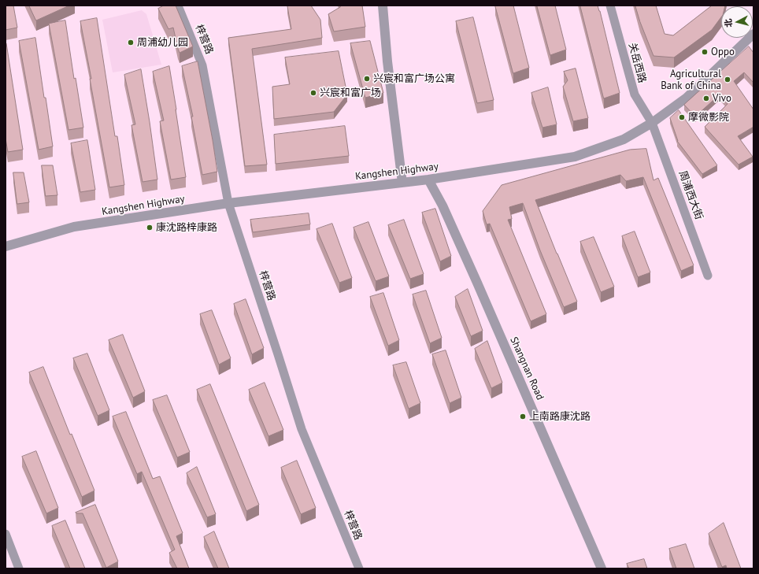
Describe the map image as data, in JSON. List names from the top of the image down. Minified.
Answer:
{"streets":{"street":["梓营路","关岳西路","Kangshen Highway","周浦西大街","Shangnan Road"]},"crossings":[["梓营路","Kangshen Highway"],["关岳西路","Kangshen Highway"],["关岳西路","周浦西大街"],["Kangshen Highway","周浦西大街"],["Kangshen Highway","Shangnan Road"]],"places":["周浦幼儿园","Oppo","兴宸和富广场公寓","Agricultural Bank of China","兴宸和富广场","Vivo","摩微影院","康沈路梓康路","上南路康沈路"],"north":"left"}
